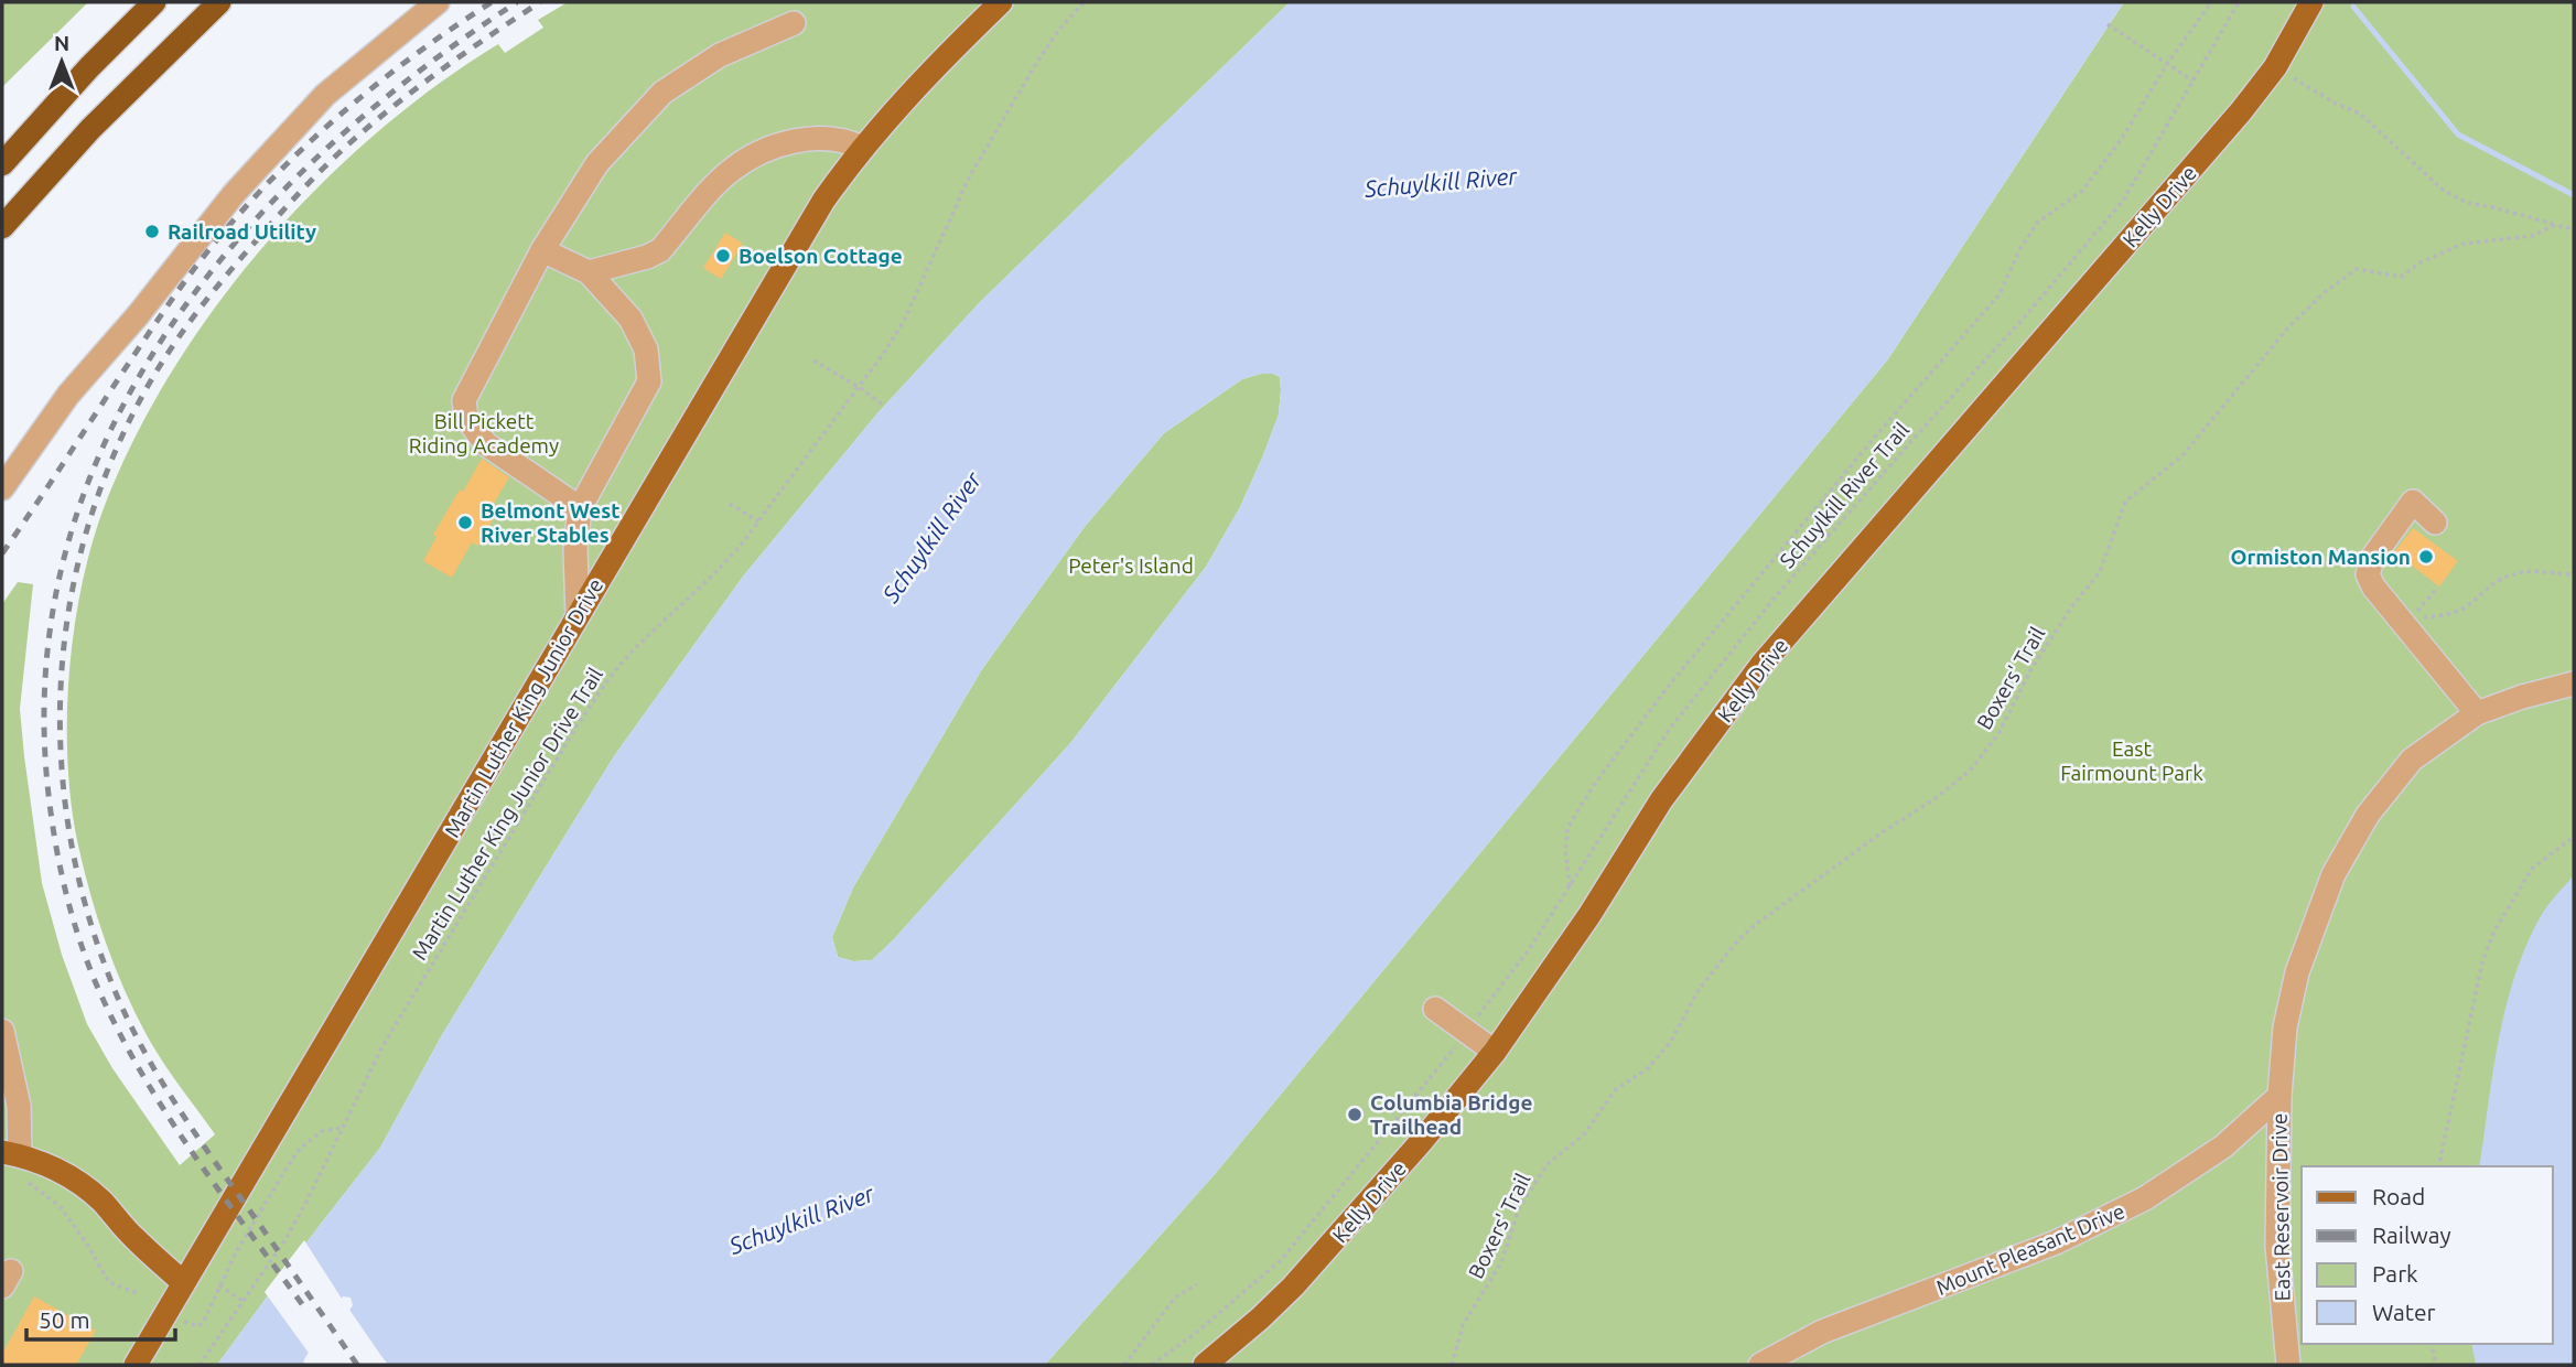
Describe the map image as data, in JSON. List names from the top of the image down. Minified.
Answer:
{"streets":{"main road":["Kelly Drive","Martin Luther King Junior Drive"],"street":["East Reservoir Drive","Mount Pleasant Drive"],"path":["Schuylkill River Trail","Boxers' Trail","Martin Luther King Junior Drive Trail"]},"crossings":[["East Reservoir Drive","Mount Pleasant Drive"]],"water":["Schuylkill River"],"parks":["Bill Pickett Riding Academy","Peter's Island","East Fairmount Park"],"places":["Railroad Utility","Boelson Cottage","Belmont West River Stables","Ormiston Mansion","Columbia Bridge Trailhead"],"legend":["Road","Railway","Park","Water"],"scale_bar":"50 m","north":"top"}
